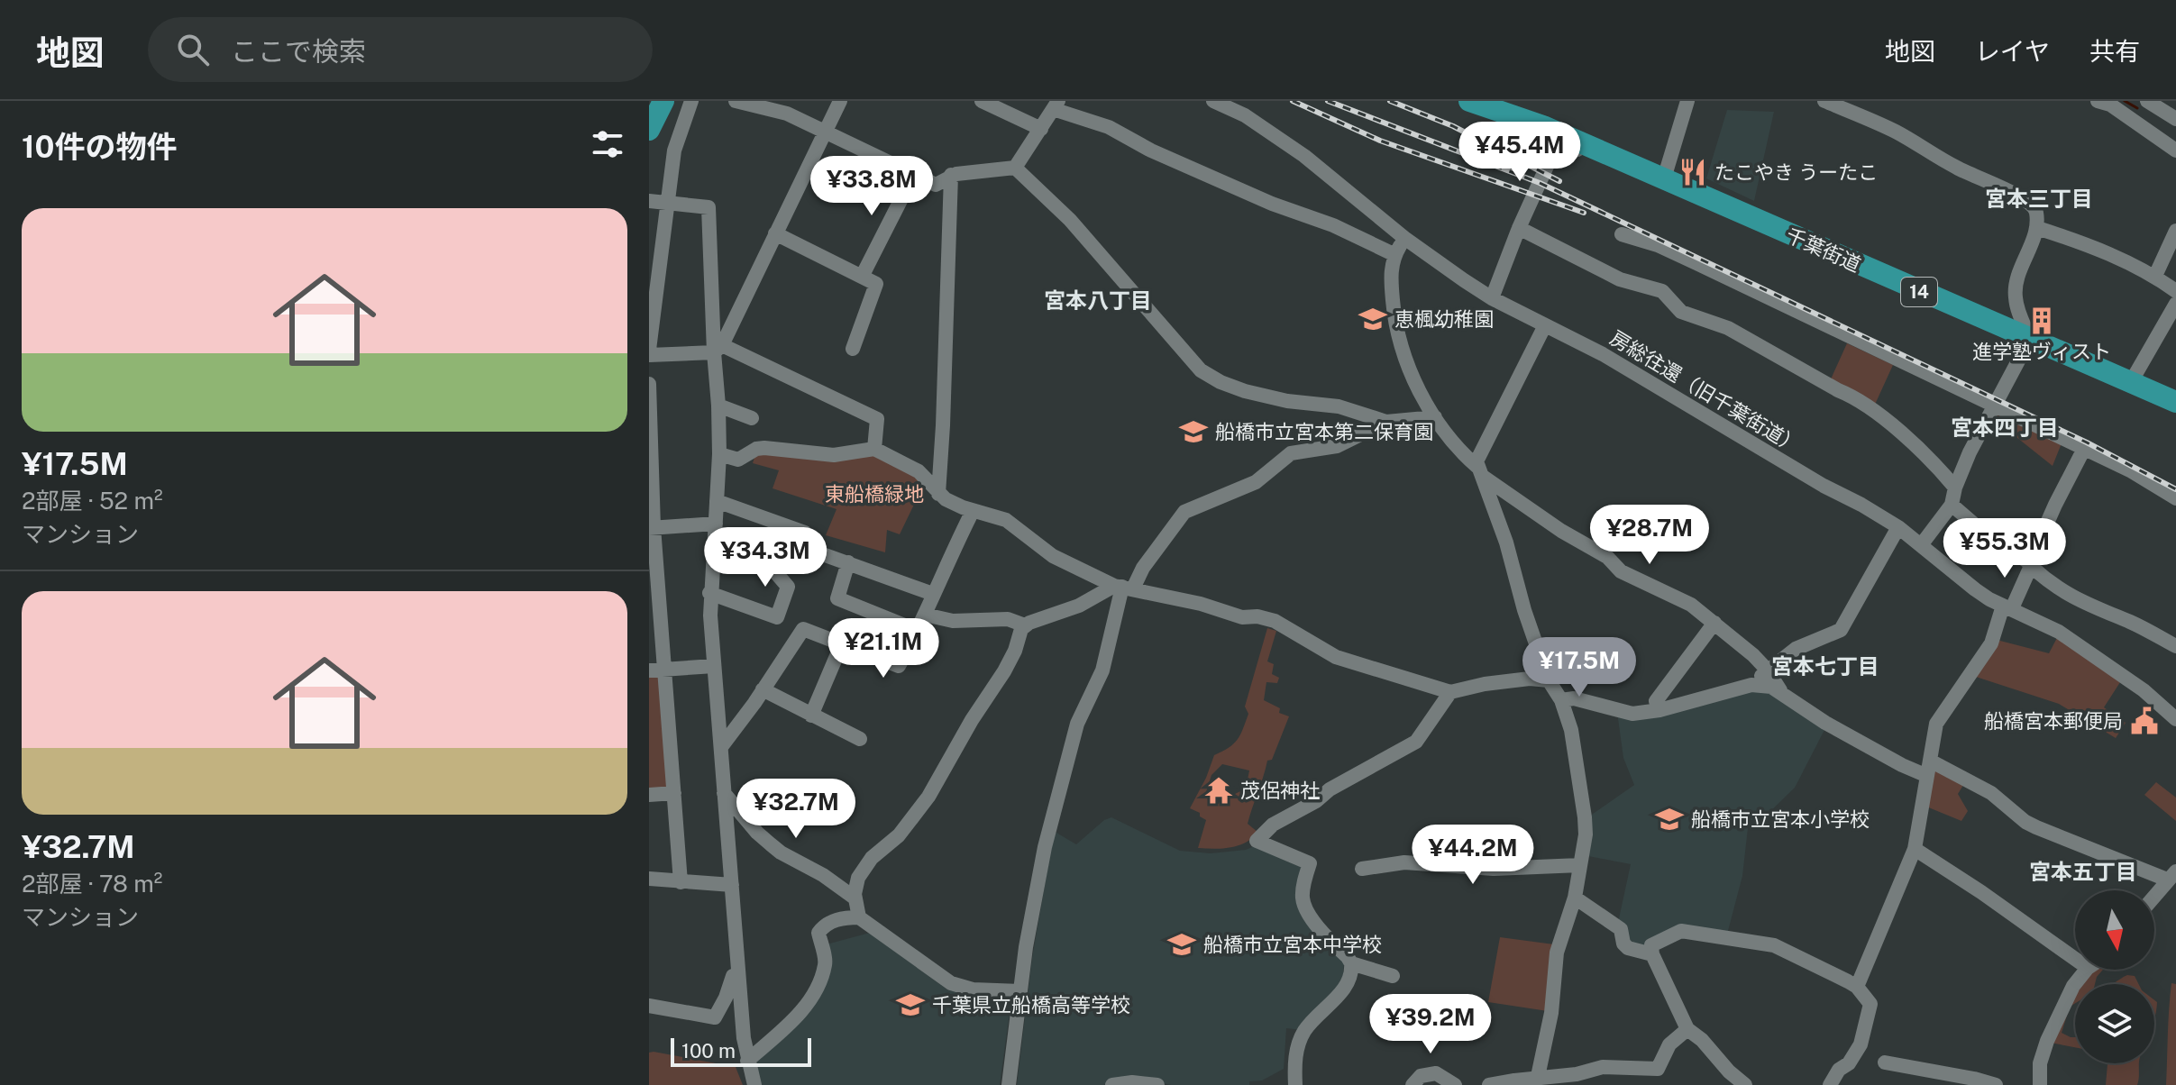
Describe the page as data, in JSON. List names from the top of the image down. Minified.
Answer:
{"streets":{"highway":["千葉街道","14"],"street":["房総往還（旧千葉街道）"]},"districts":["宮本三丁目","宮本八丁目","宮本四丁目","宮本七丁目","宮本五丁目"],"parks":["東船橋緑地"],"places":{"restaurant":["たこやき うーたこ"],"school or university":["恵楓幼稚園","船橋市立宮本第二保育園","船橋市立宮本小学校","船橋市立宮本中学校","千葉県立船橋高等学校"],"building":["進学塾ヴィスト"],"public building":["船橋宮本郵便局"],"temple":["茂侶神社"]},"scale_bar":"100 m","north":"bottom","page":{"header":"地図","search":"ここで検索","nav":["地図","レイヤ","共有"],"heading":"10件の物件","price":["¥45.4M","¥33.8M","¥28.7M","¥55.3M","¥34.3M","¥21.1M","¥17.5M","¥32.7M","¥44.2M","¥39.2M"],"list":[{"name":"¥17.5M","note":"2部屋 · 52 m² · マンション"},{"name":"¥32.7M","note":"2部屋 · 78 m² · マンション"}],"scale":"100 m"}}
